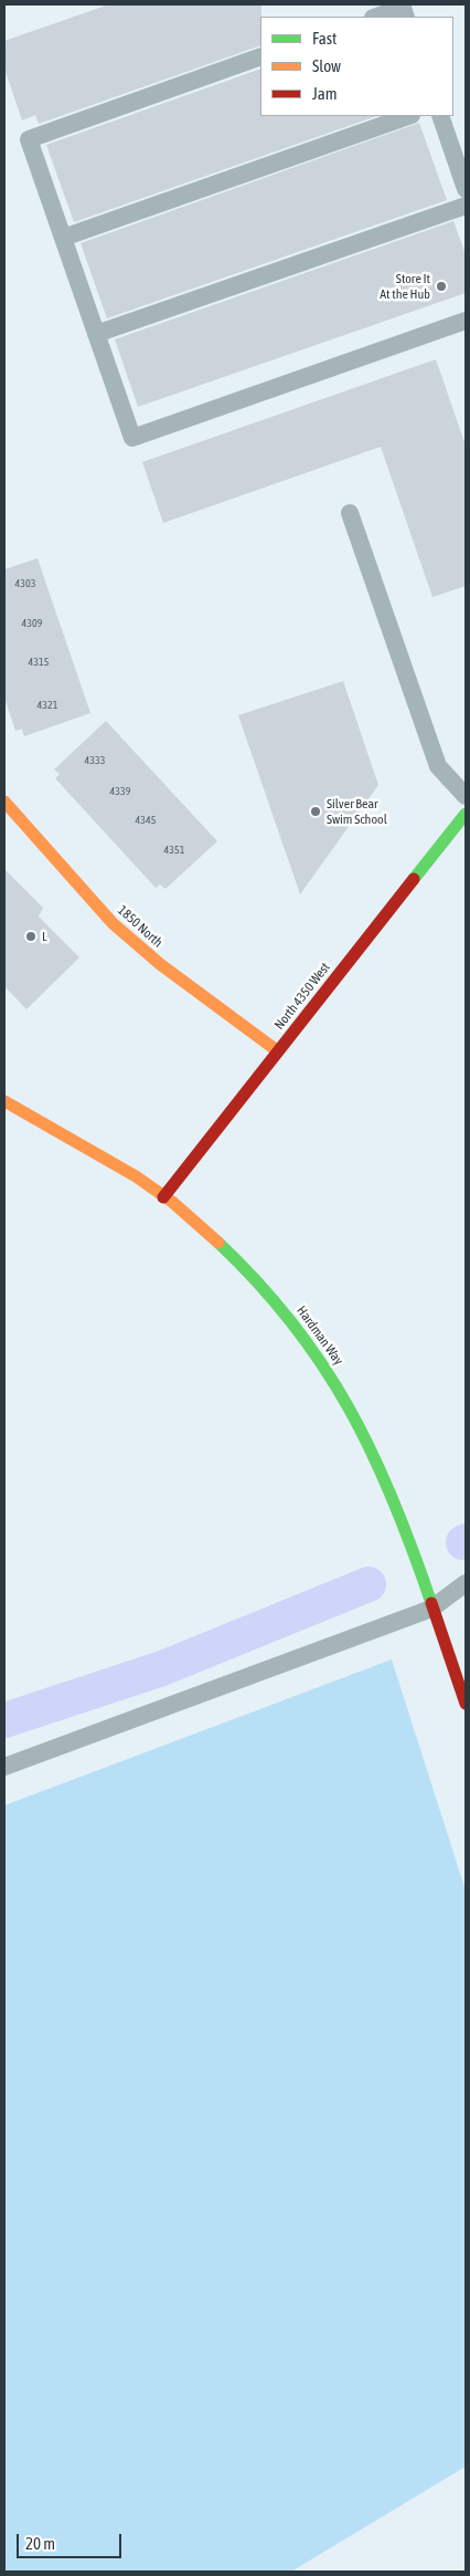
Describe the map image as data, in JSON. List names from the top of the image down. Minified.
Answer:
{"streets":{"street":["1850 North","North 4350 West","Hardman Way"]},"crossings":[["1850 North","North 4350 West"],["North 4350 West","Hardman Way"]],"places":["Store It At the Hub","Silver Bear Swim School","L"],"house_numbers":["4303","4309","4315","4321","4333","4339","4345","4351"],"legend":["Fast","Slow","Jam"],"scale_bar":"20 m"}
